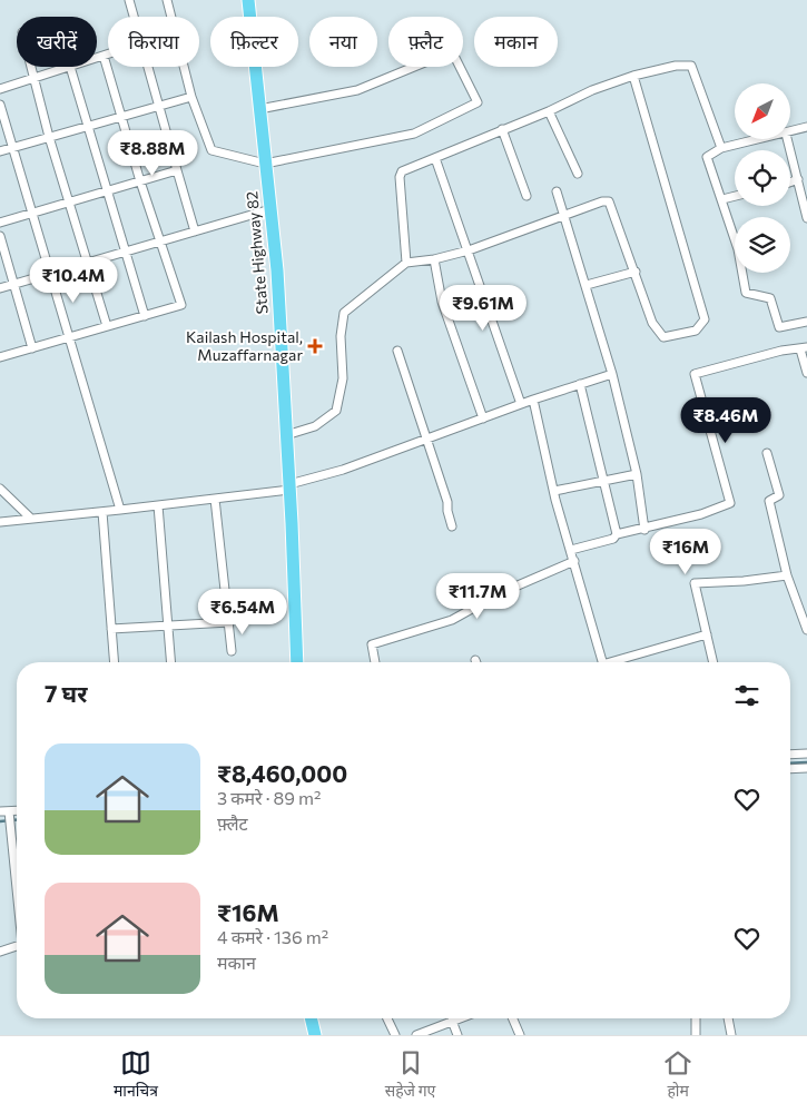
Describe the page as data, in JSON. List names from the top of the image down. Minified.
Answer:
{"streets":{"main road":["State Highway 82"]},"places":{"health":["Kailash Hospital, Muzaffarnagar"]},"north":"bottom left","page":{"chip":["खरीदें","किराया","फ़िल्टर","नया","फ़्लैट","मकान"],"price":["₹8.88M","₹10.4M","₹9.61M","₹8.46M","₹16M","₹11.7M","₹6.54M"],"heading":"7 घर","list":[{"name":"₹8,460,000","note":"3 कमरे · 89 m² · फ़्लैट"},{"name":"₹16M","note":"4 कमरे · 136 m² · मकान"}],"tabs":["मानचित्र","सहेजे गए","होम"]}}
